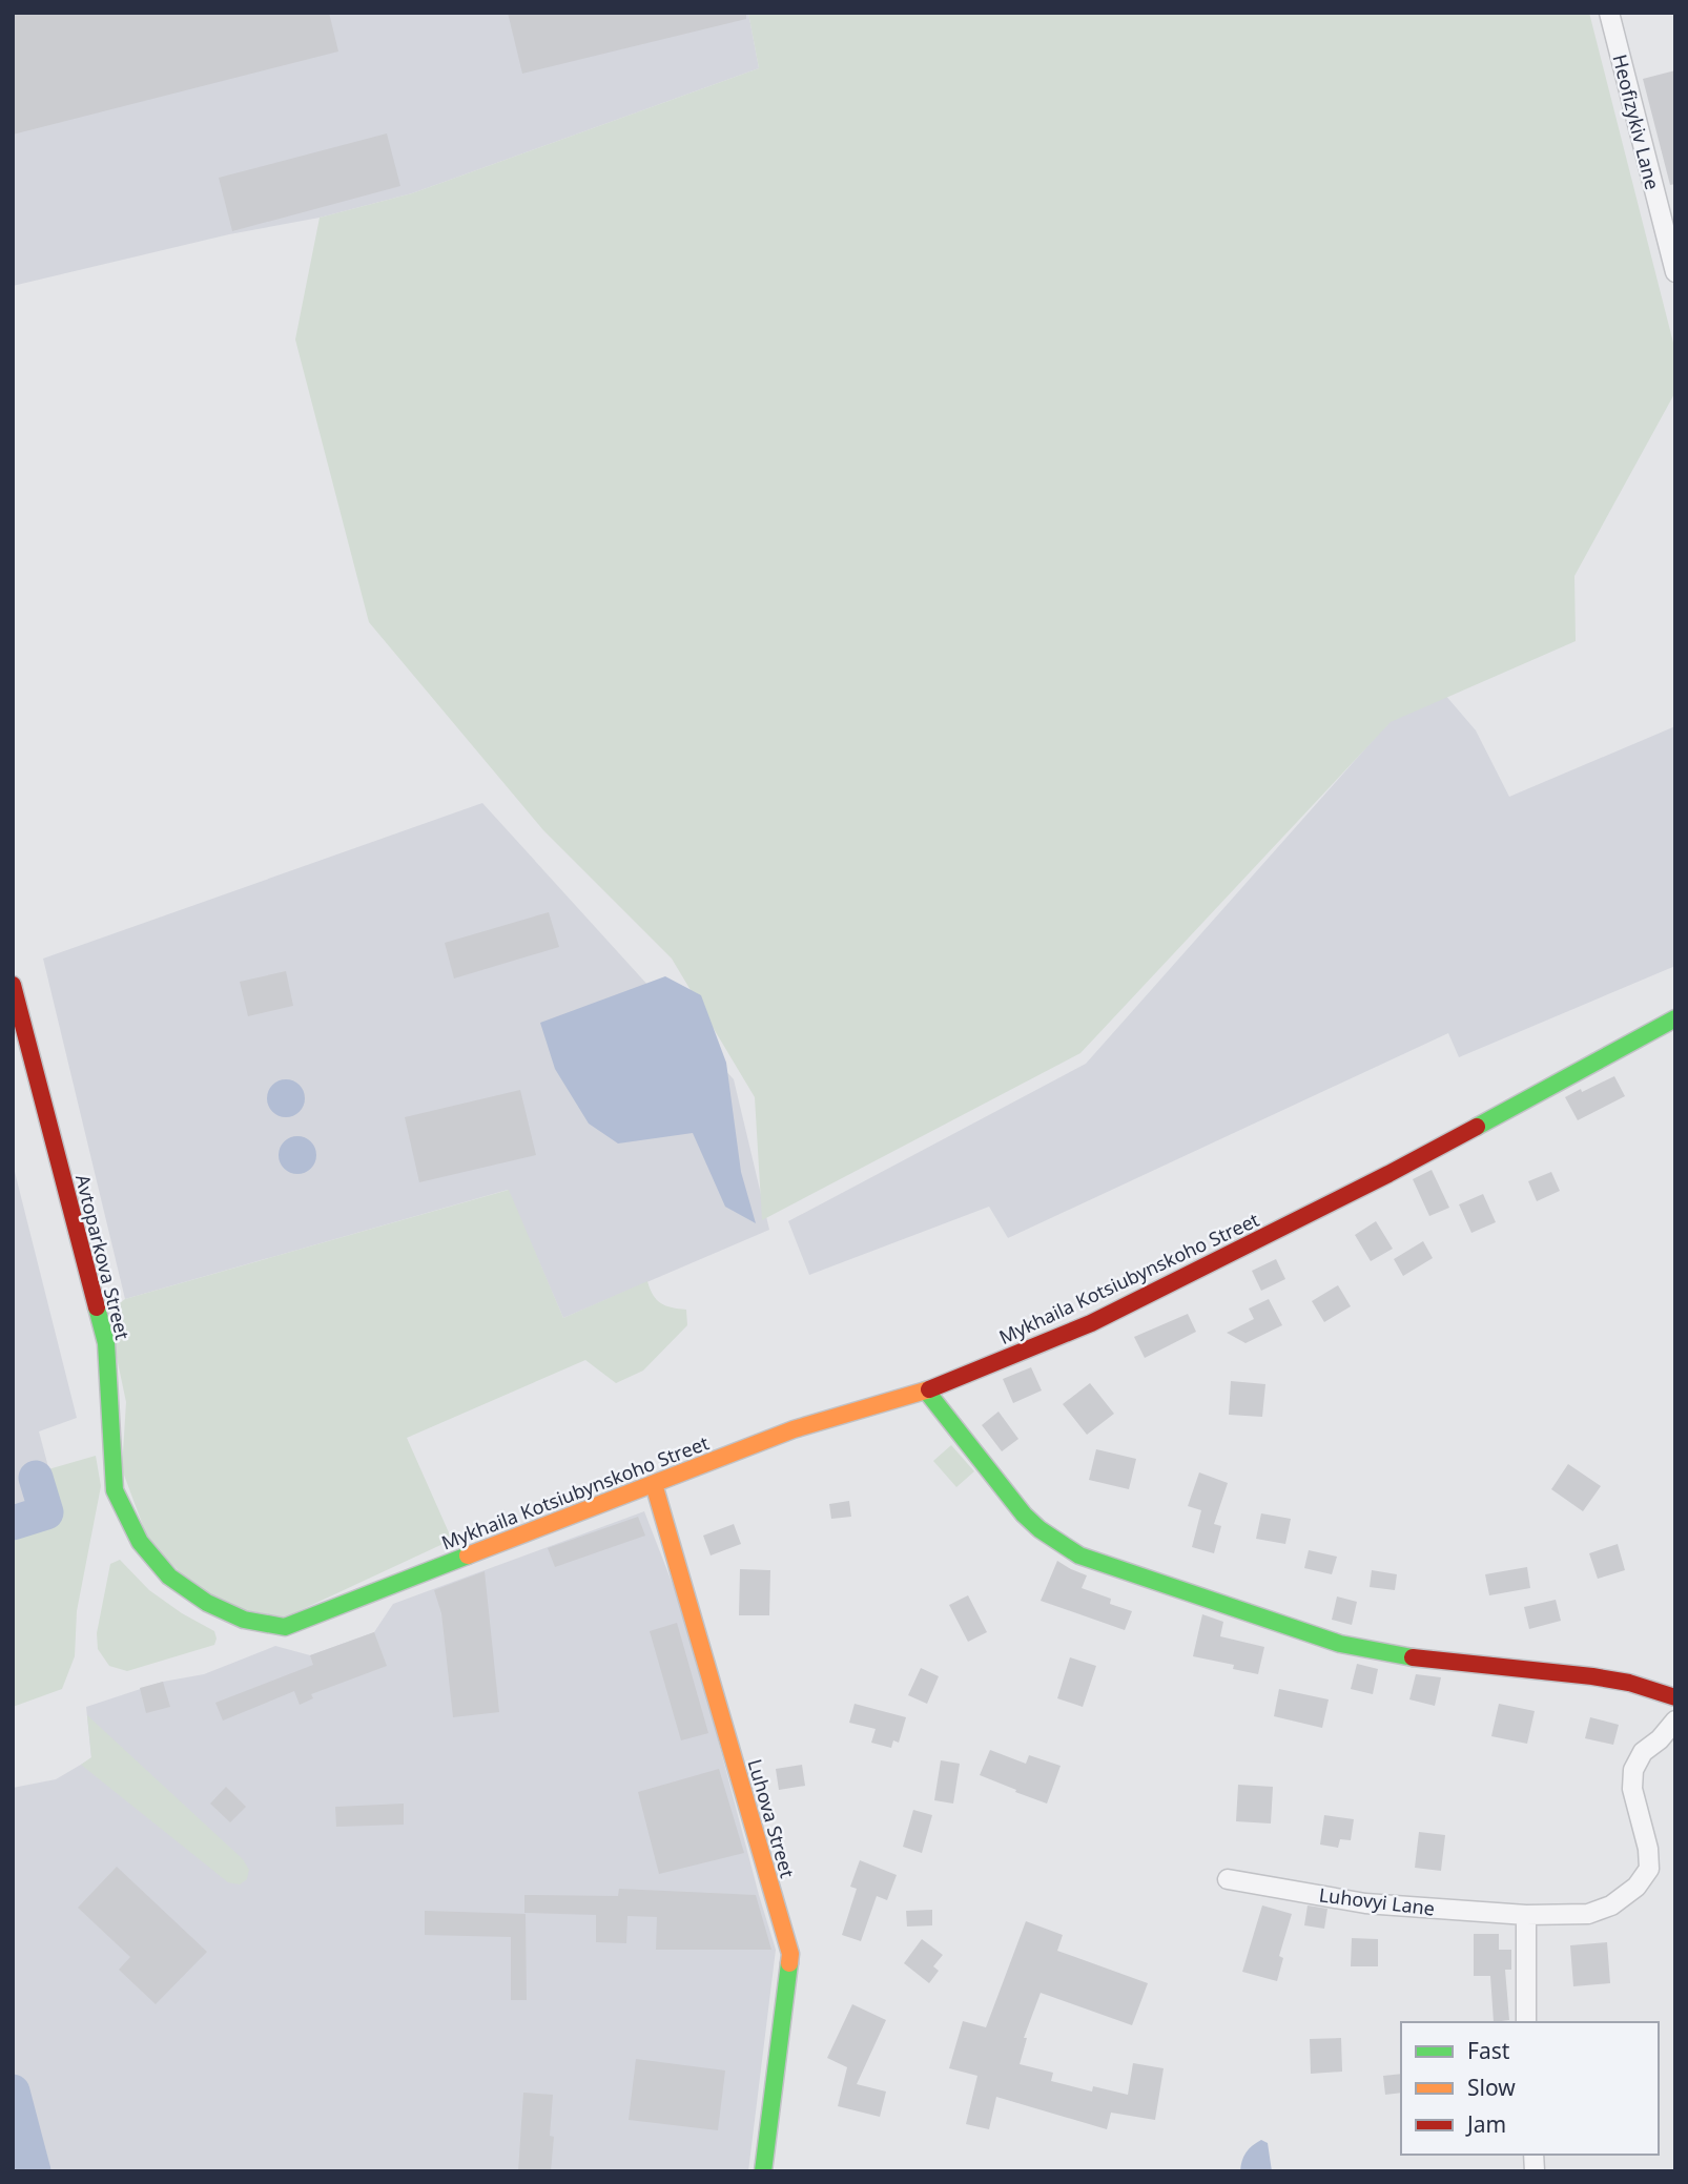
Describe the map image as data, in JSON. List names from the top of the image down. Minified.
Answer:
{"streets":{"street":["Heofizykiv Lane","Avtoparkova Street","Mykhaila Kotsiubynskoho Street","Luhova Street","Luhovyi Lane"]},"crossings":[["Avtoparkova Street","Mykhaila Kotsiubynskoho Street"],["Mykhaila Kotsiubynskoho Street","Luhova Street"]],"legend":["Fast","Slow","Jam"]}
